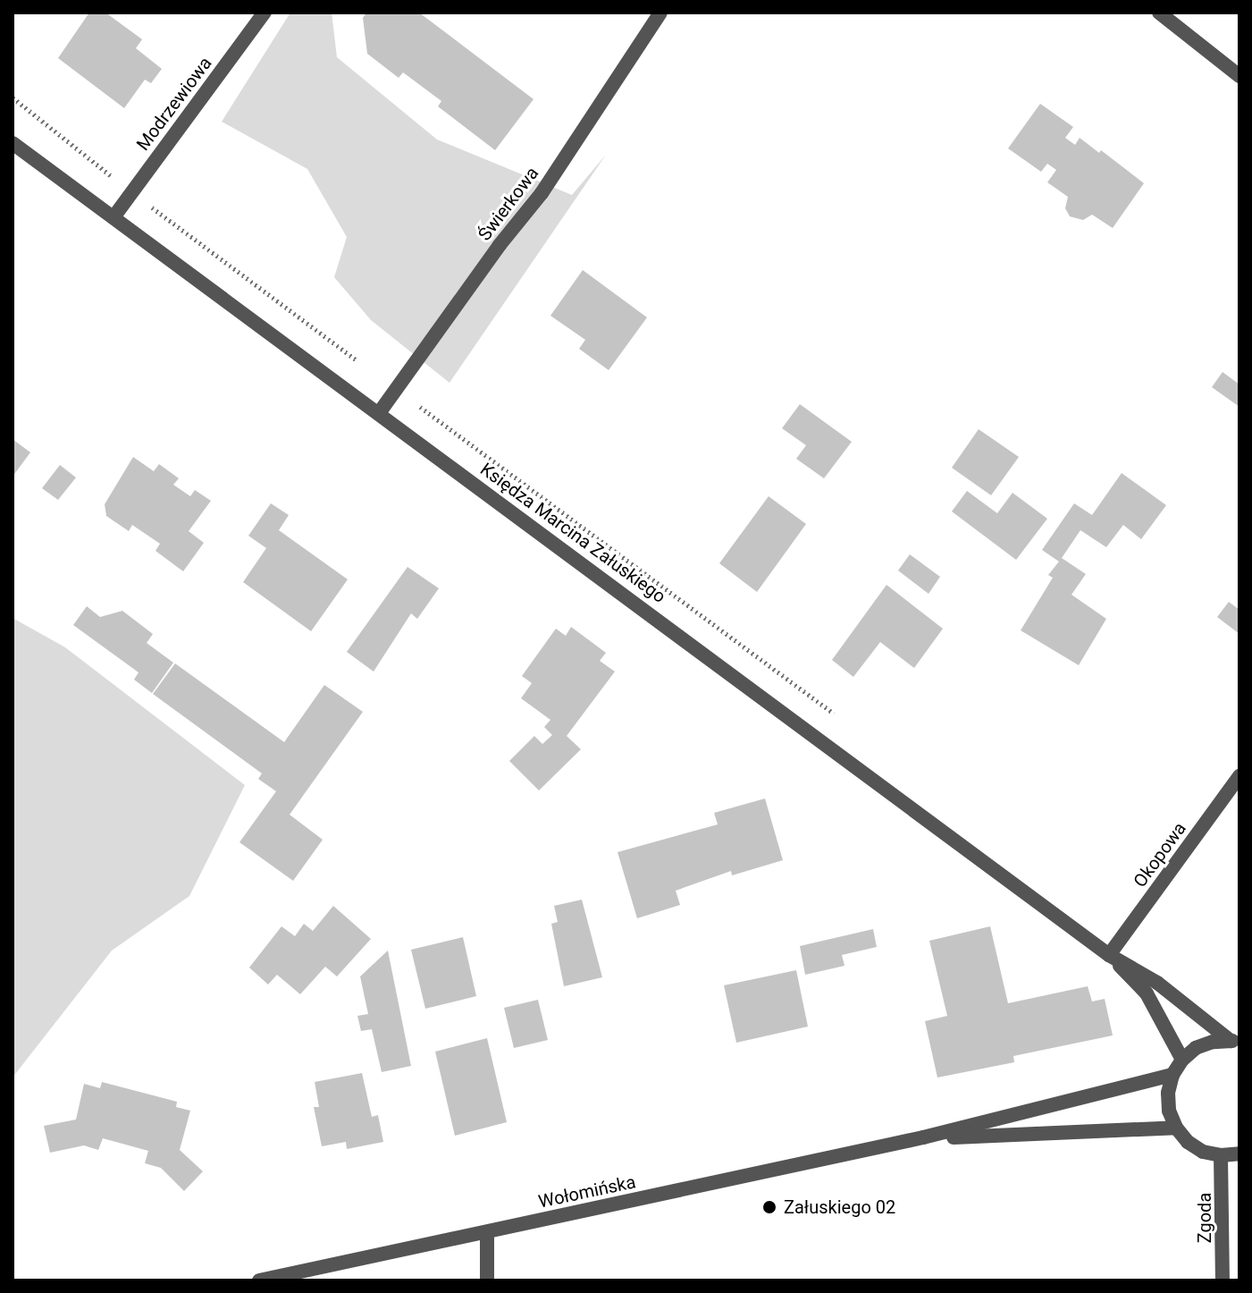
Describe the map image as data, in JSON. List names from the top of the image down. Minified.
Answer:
{"streets":{"street":["Modrzewiowa","Świerkowa","Księdza Marcina Załuskiego","Okopowa","Wołomińska","Zgoda"]},"crossings":[["Modrzewiowa","Księdza Marcina Załuskiego"],["Świerkowa","Księdza Marcina Załuskiego"],["Księdza Marcina Załuskiego","Okopowa"]],"places":["Załuskiego 02"]}
